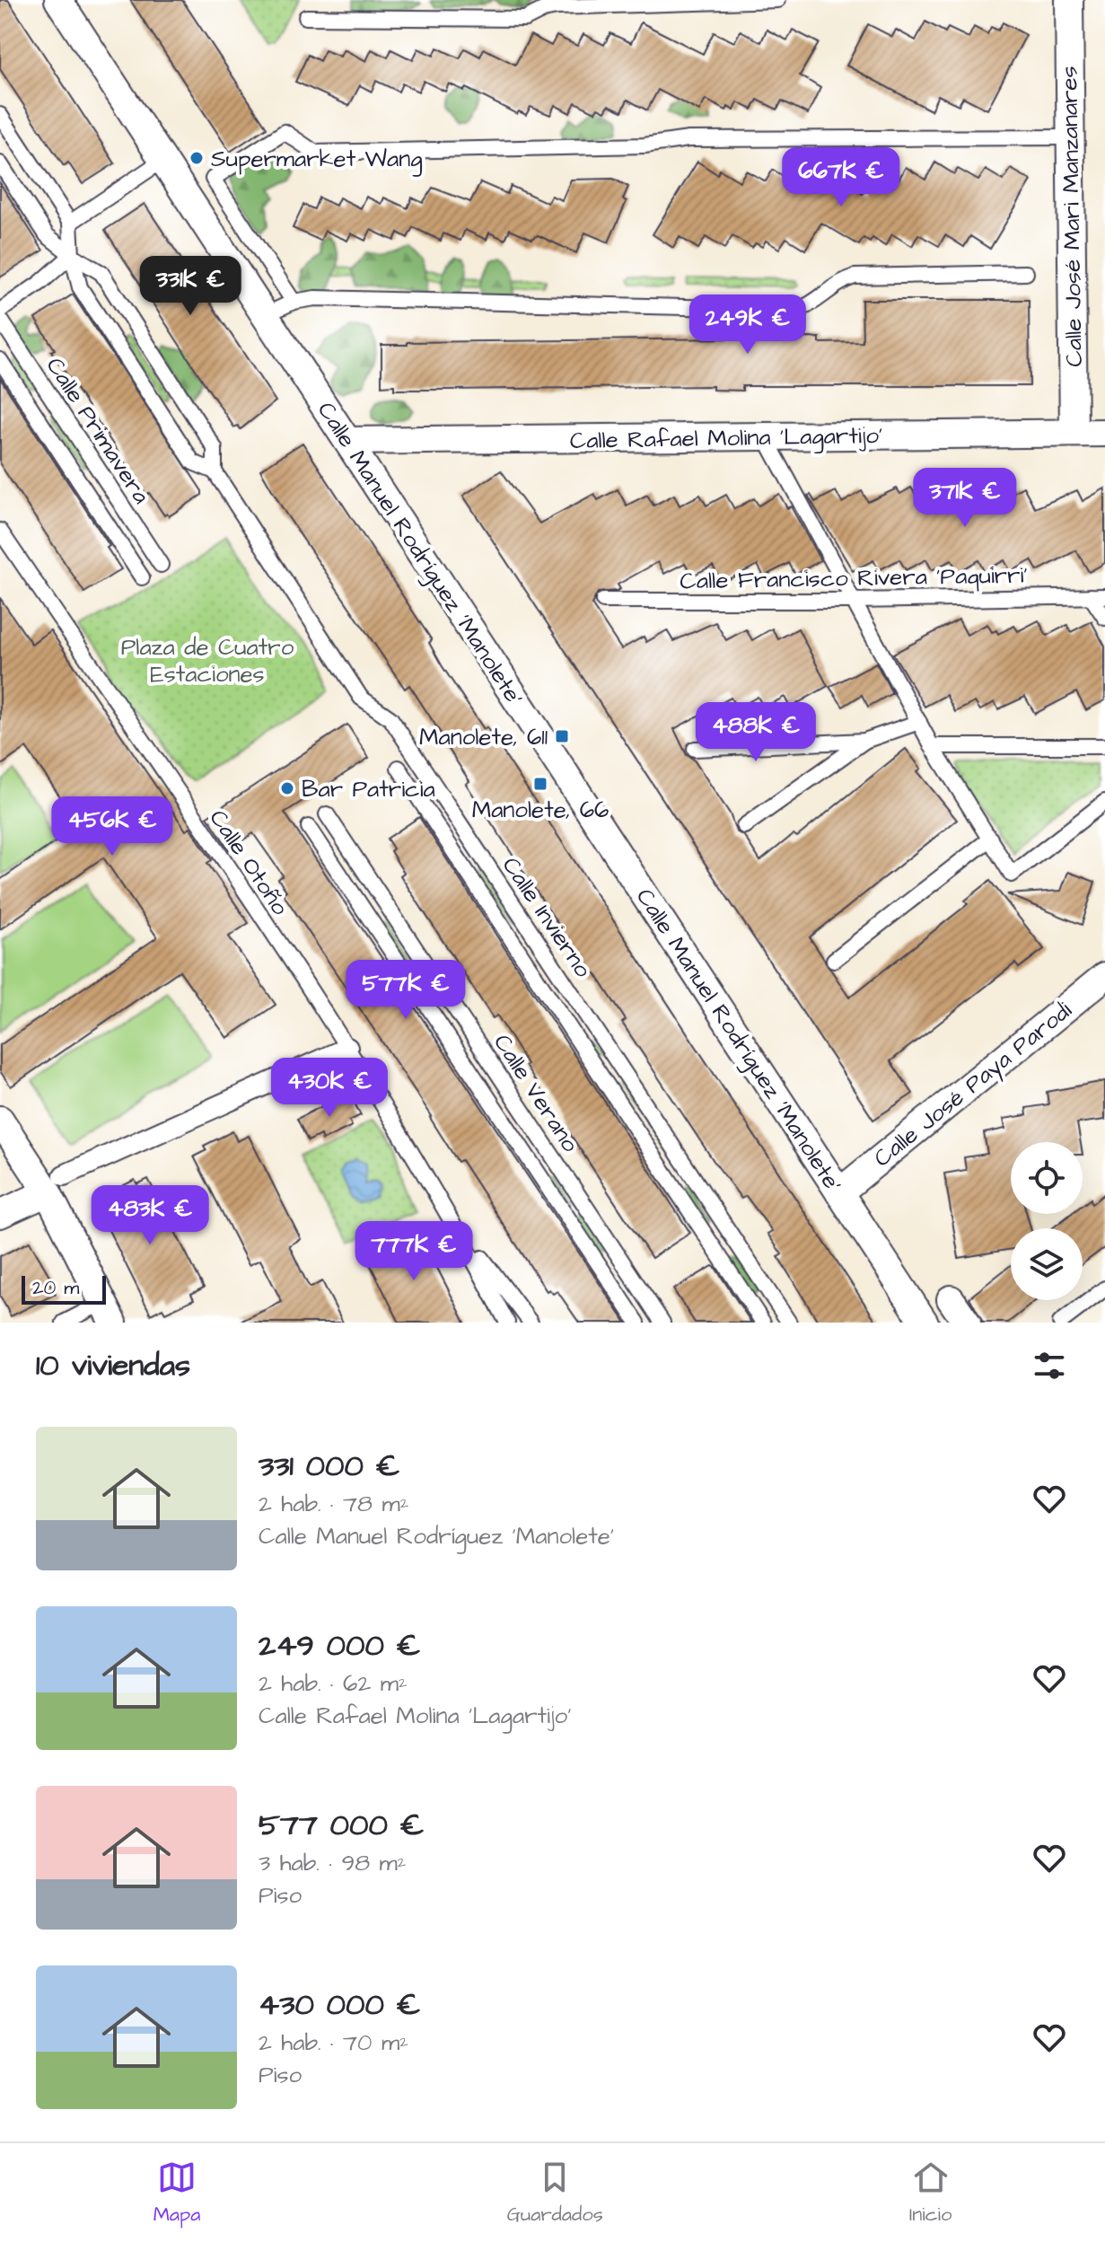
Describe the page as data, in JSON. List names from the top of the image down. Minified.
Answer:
{"streets":{"street":["Calle José Mari Manzanares","Calle Rafael Molina 'Lagartijo'","Calle Manuel Rodríguez 'Manolete'","Calle José Paya Parodi"],"lane":["Calle Primavera","Calle Francisco Rivera 'Paquirri'","Calle Otoño","Calle Invierno","Calle Verano"]},"crossings":[["Calle José Mari Manzanares","Calle Rafael Molina 'Lagartijo'"],["Calle Rafael Molina 'Lagartijo'","Calle Manuel Rodríguez 'Manolete'"],["Calle Manuel Rodríguez 'Manolete'","Calle José Paya Parodi"]],"parks":["Plaza de Cuatro Estaciones"],"places":{"other":["Supermarket Wang","Bar Patricia"],"transit":["Manolete, 611","Manolete, 66"]},"scale_bar":"20 m","page":{"price":["667K €","331K €","249K €","371K €","488K €","456K €","577K €","430K €","483K €","777K €"],"scale":"20 m","heading":"10 viviendas","list":[{"name":"331 000 €","note":"2 hab. · 78 m² · Calle Manuel Rodríguez 'Manolete'"},{"name":"249 000 €","note":"2 hab. · 62 m² · Calle Rafael Molina 'Lagartijo'"},{"name":"577 000 €","note":"3 hab. · 98 m² · Piso"},{"name":"430 000 €","note":"2 hab. · 70 m² · Piso"}],"tabs":["Mapa","Guardados","Inicio"]}}
